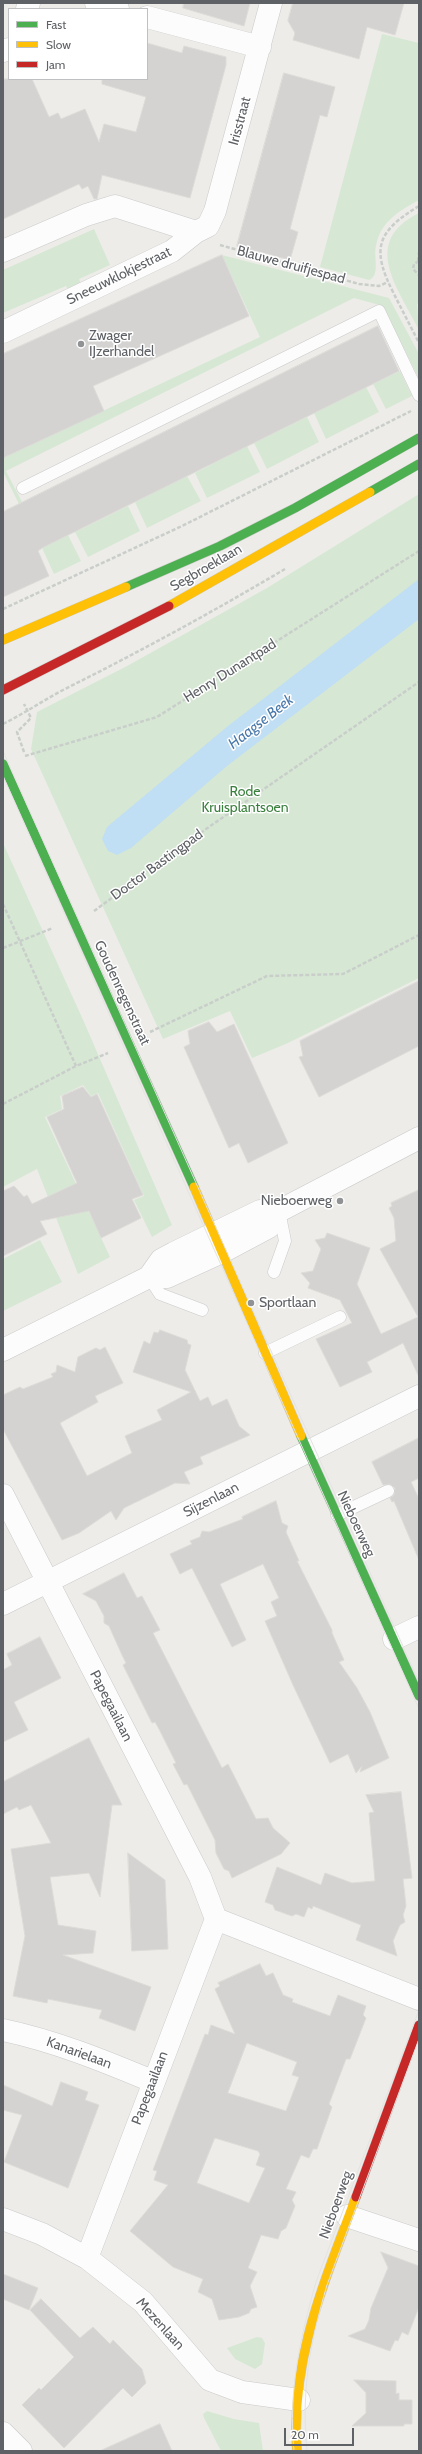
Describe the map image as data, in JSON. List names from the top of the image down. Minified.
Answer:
{"streets":{"street":["Irisstraat","Sneeuwklokjestraat","Segbroeklaan","Goudenregenstraat","Sijzenlaan","Nieboerweg","Papegaailaan","Kanarielaan","Mezenlaan"],"path":["Blauwe druifjespad","Henry Dunantpad","Doctor Bastingpad"]},"crossings":[["Irisstraat","Blauwe druifjespad"],["Irisstraat","Sneeuwklokjestraat"],["Blauwe druifjespad","Sneeuwklokjestraat"],["Doctor Bastingpad","Goudenregenstraat"],["Goudenregenstraat","Nieboerweg"],["Sijzenlaan","Nieboerweg"],["Sijzenlaan","Papegaailaan"],["Nieboerweg","Mezenlaan"],["Papegaailaan","Kanarielaan"],["Papegaailaan","Mezenlaan"]],"water":["Haagse Beek"],"parks":["Rode Kruisplantsoen"],"places":["Zwager IJzerhandel","Nieboerweg","Sportlaan"],"legend":["Fast","Slow","Jam"],"scale_bar":"20 m"}
